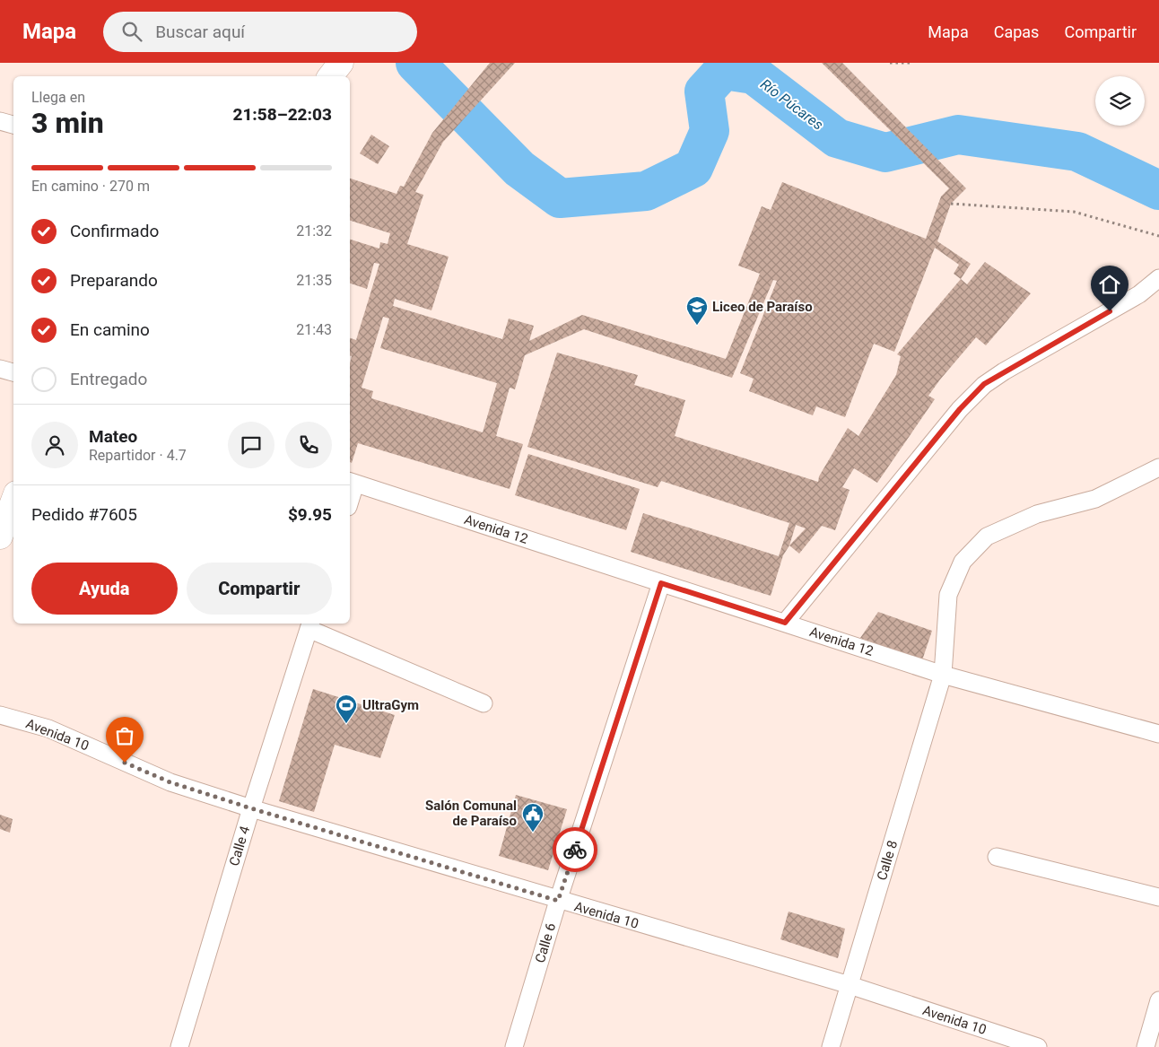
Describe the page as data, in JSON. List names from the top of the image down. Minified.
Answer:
{"streets":{"street":["Avenida 12","Avenida 10","Calle 4","Calle 8","Calle 6"]},"crossings":[["Avenida 12","Calle 8"],["Avenida 12","Calle 6"],["Avenida 10","Calle 4"],["Avenida 10","Calle 8"],["Avenida 10","Calle 6"]],"water":["Río Púcares"],"places":{"school or university":["Liceo de Paraíso"],"sports":["UltraGym"],"public building":["Salón Comunal de Paraíso"]},"page":{"header":"Mapa","search":"Buscar aquí","nav":["Mapa","Capas","Compartir"],"heading":["3 min","Llega en","21:58–22:03"],"panel":["Mateo","Repartidor · 4.7","Pedido #7605","$9.95"],"bar":"En camino · 270 m","list":[["Confirmado","21:32"],["Preparando","21:35"],["En camino","21:43"],"Entregado"],"buttons":["Ayuda","Compartir"]}}
